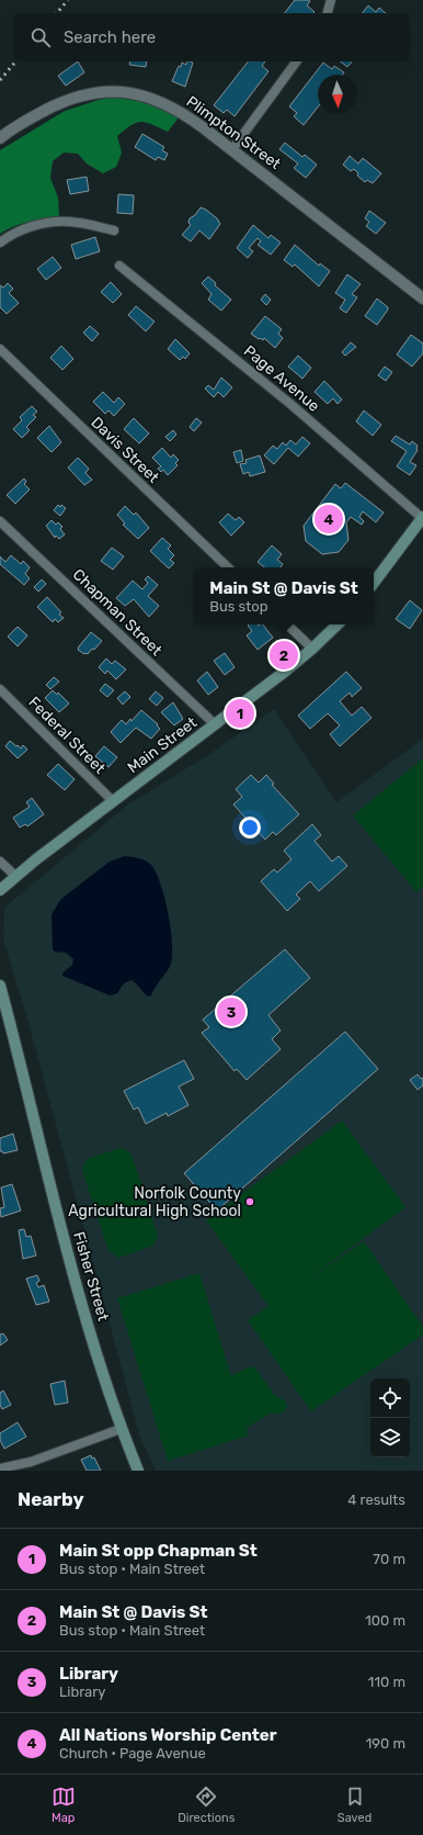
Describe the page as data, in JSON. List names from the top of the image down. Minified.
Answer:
{"streets":{"main road":["Main Street","Fisher Street"],"street":["Plimpton Street","Page Avenue","Davis Street","Chapman Street","Federal Street"]},"crossings":[["Chapman Street","Main Street"],["Federal Street","Main Street"]],"places":["Norfolk County Agricultural High School"],"north":"bottom","page":{"search":"Search here","pins":["4","2","1","3"],"popup":["Main St @ Davis St","Bus stop"],"heading":["Nearby","4 results"],"list":[{"mark":"1","name":"Main St opp Chapman St","note":"Bus stop · Main Street","value":"70 m"},{"mark":"2","name":"Main St @ Davis St","note":"Bus stop · Main Street","value":"100 m"},{"mark":"3","name":"Library","note":"Library","value":"110 m"},{"mark":"4","name":"All Nations Worship Center","note":"Church · Page Avenue","value":"190 m"}],"nav":["Map","Directions","Saved"]}}
